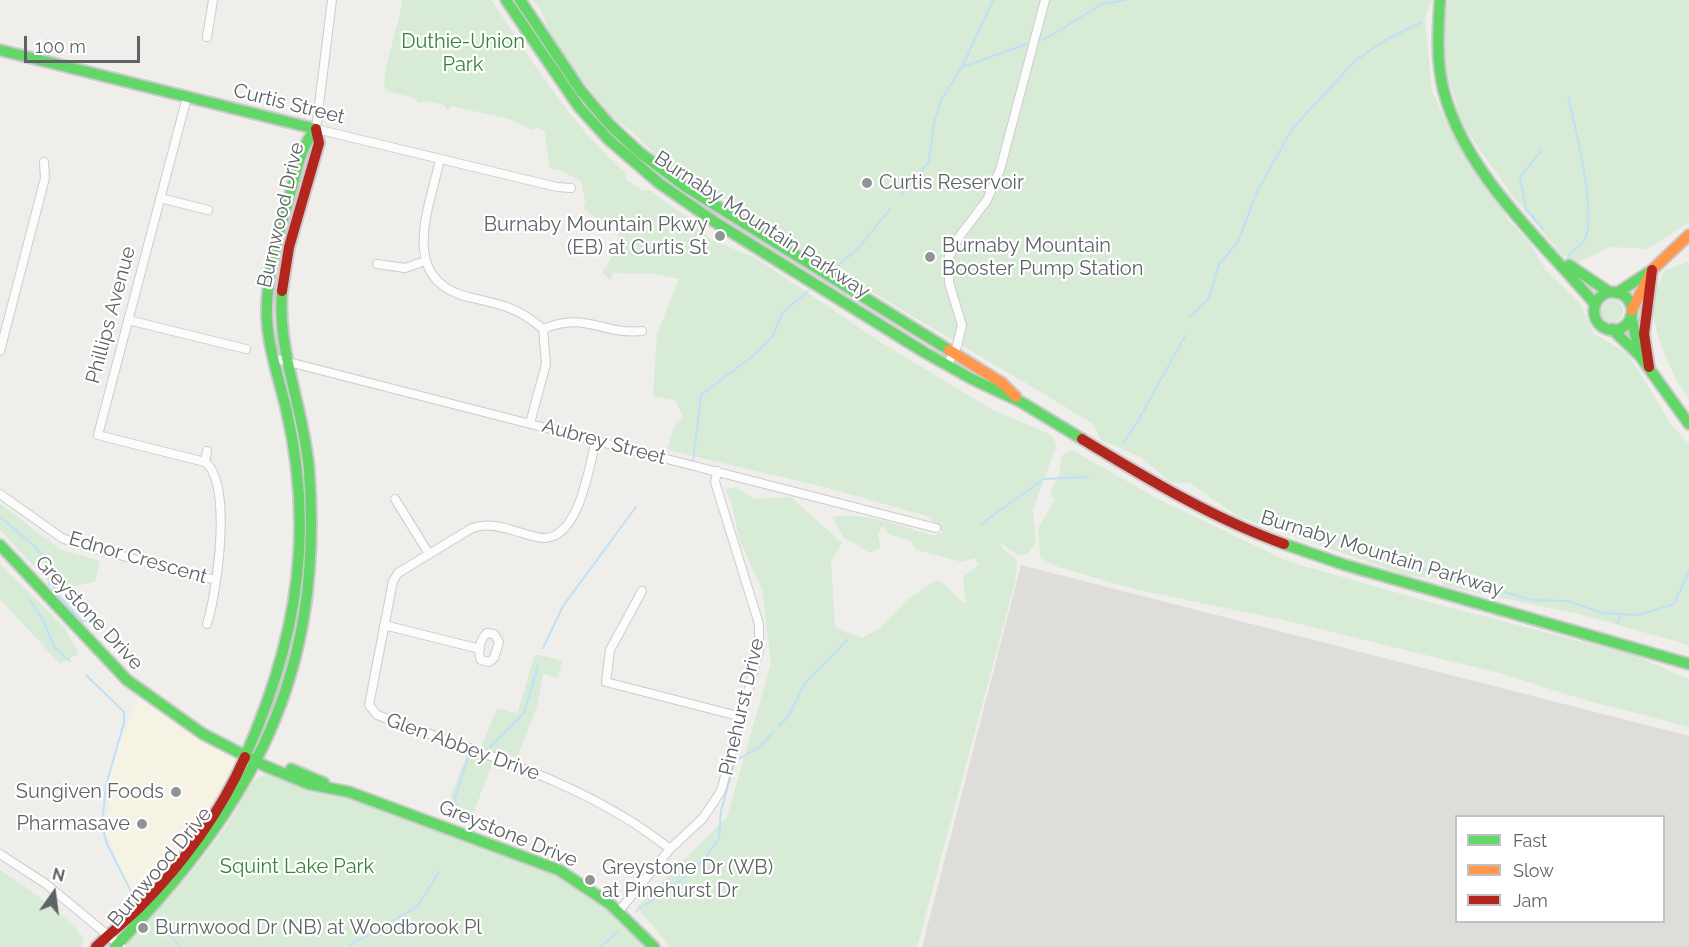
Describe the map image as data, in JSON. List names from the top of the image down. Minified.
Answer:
{"streets":{"street":["Curtis Street","Burnwood Drive","Burnaby Mountain Parkway","Phillips Avenue","Aubrey Street","Ednor Crescent","Greystone Drive","Pinehurst Drive","Glen Abbey Drive"]},"crossings":[["Curtis Street","Burnwood Drive"],["Curtis Street","Phillips Avenue"],["Burnwood Drive","Aubrey Street"],["Burnwood Drive","Greystone Drive"],["Aubrey Street","Pinehurst Drive"],["Aubrey Street","Glen Abbey Drive"],["Greystone Drive","Pinehurst Drive"],["Pinehurst Drive","Glen Abbey Drive"]],"parks":["Duthie-Union Park","Squint Lake Park"],"places":["Curtis Reservoir","Burnaby Mountain Pkwy (EB) at Curtis St","Burnaby Mountain Booster Pump Station","Sungiven Foods","Pharmasave","Greystone Dr (WB) at Pinehurst Dr","Burnwood Dr (NB) at Woodbrook Pl"],"legend":["Fast","Slow","Jam"],"scale_bar":"100 m","north":"top"}
